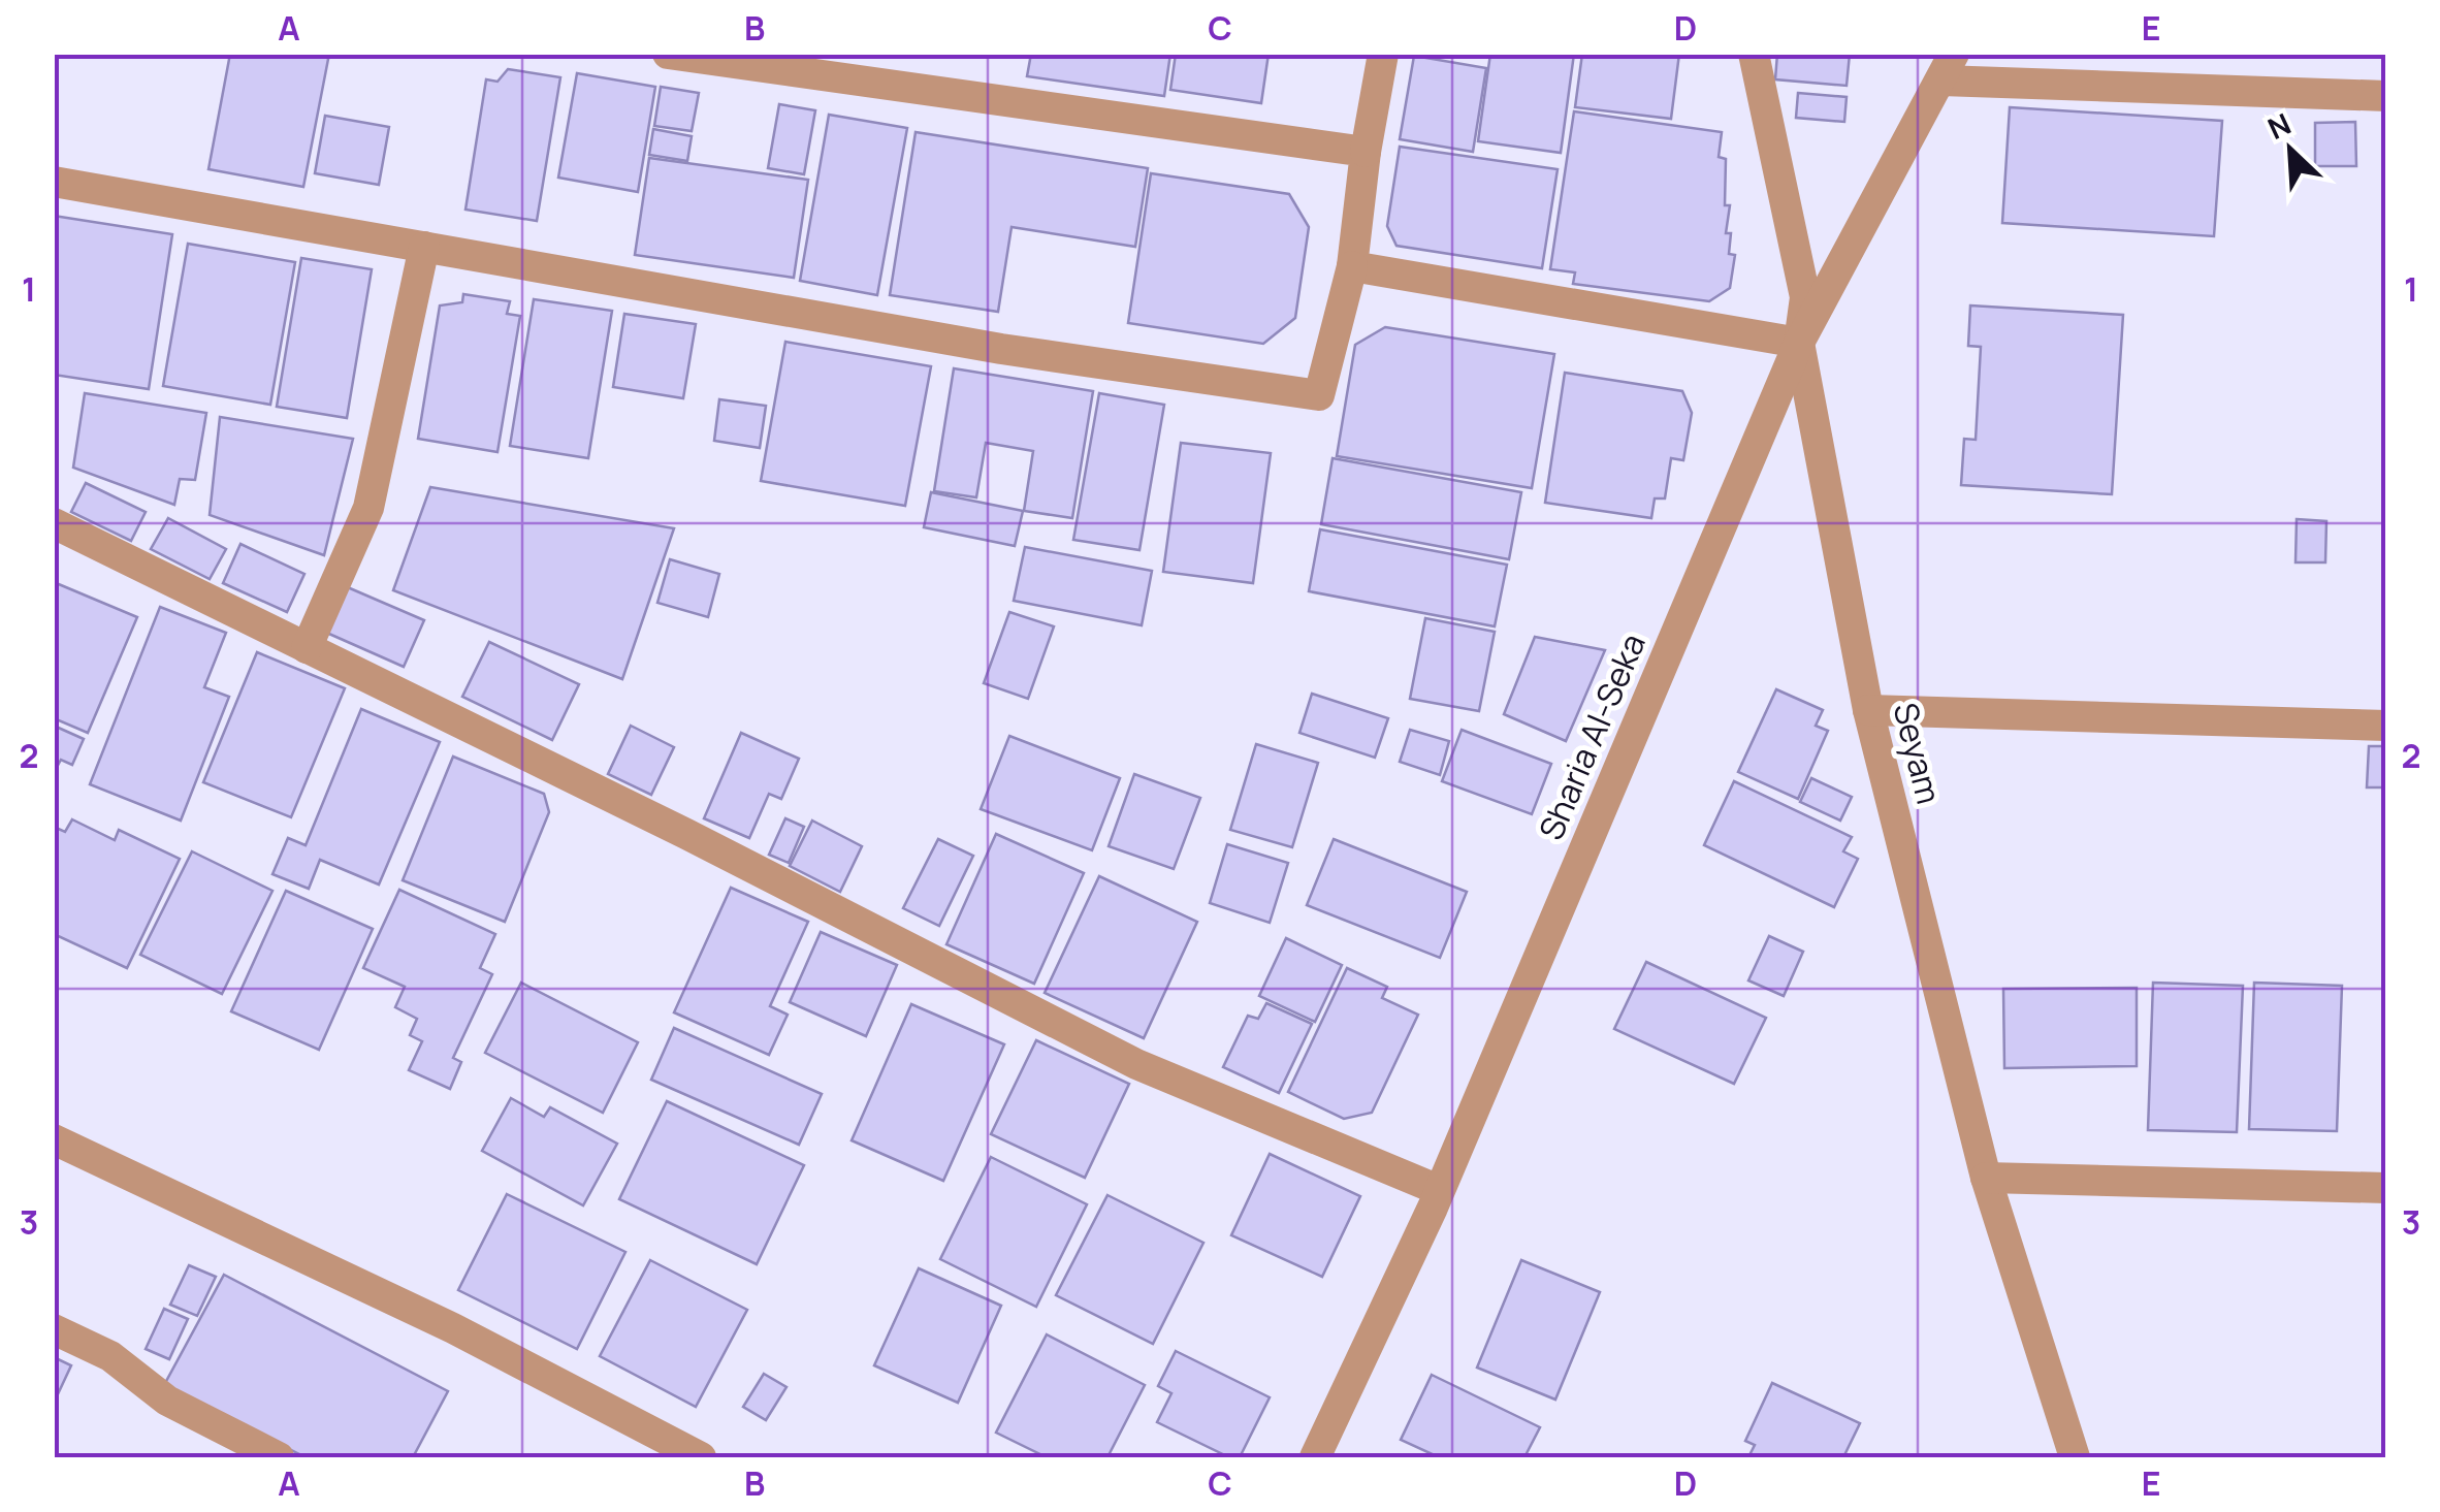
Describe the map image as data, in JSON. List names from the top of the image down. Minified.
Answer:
{"streets":{"street":["Sharia Al-Seka","Seyam"]},"crossings":[["Sharia Al-Seka","Seyam"]],"north":"top left","grid":{"columns":["A","B","C","D","E"],"rows":["1","2","3"]}}
